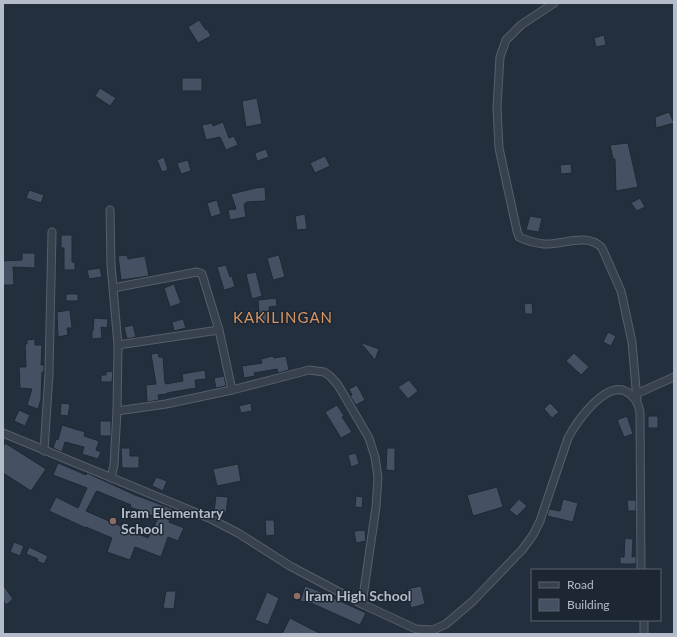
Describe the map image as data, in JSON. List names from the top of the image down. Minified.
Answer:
{"districts":["KAKILINGAN"],"places":["Iram Elementary School","Iram High School"],"legend":["Road","Building"]}
